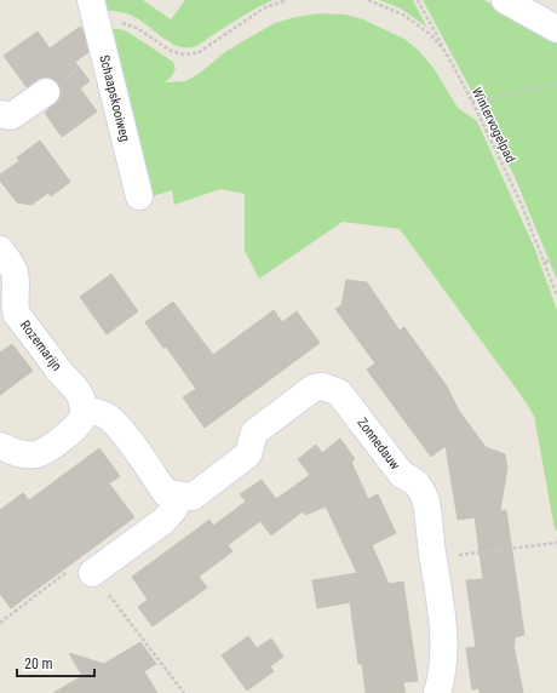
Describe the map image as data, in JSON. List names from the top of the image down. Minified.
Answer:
{"streets":{"street":["Schaapskooiweg","Rozemarijn","Zonnedauw"],"path":["Wintervogelpad"]},"scale_bar":"20 m"}
